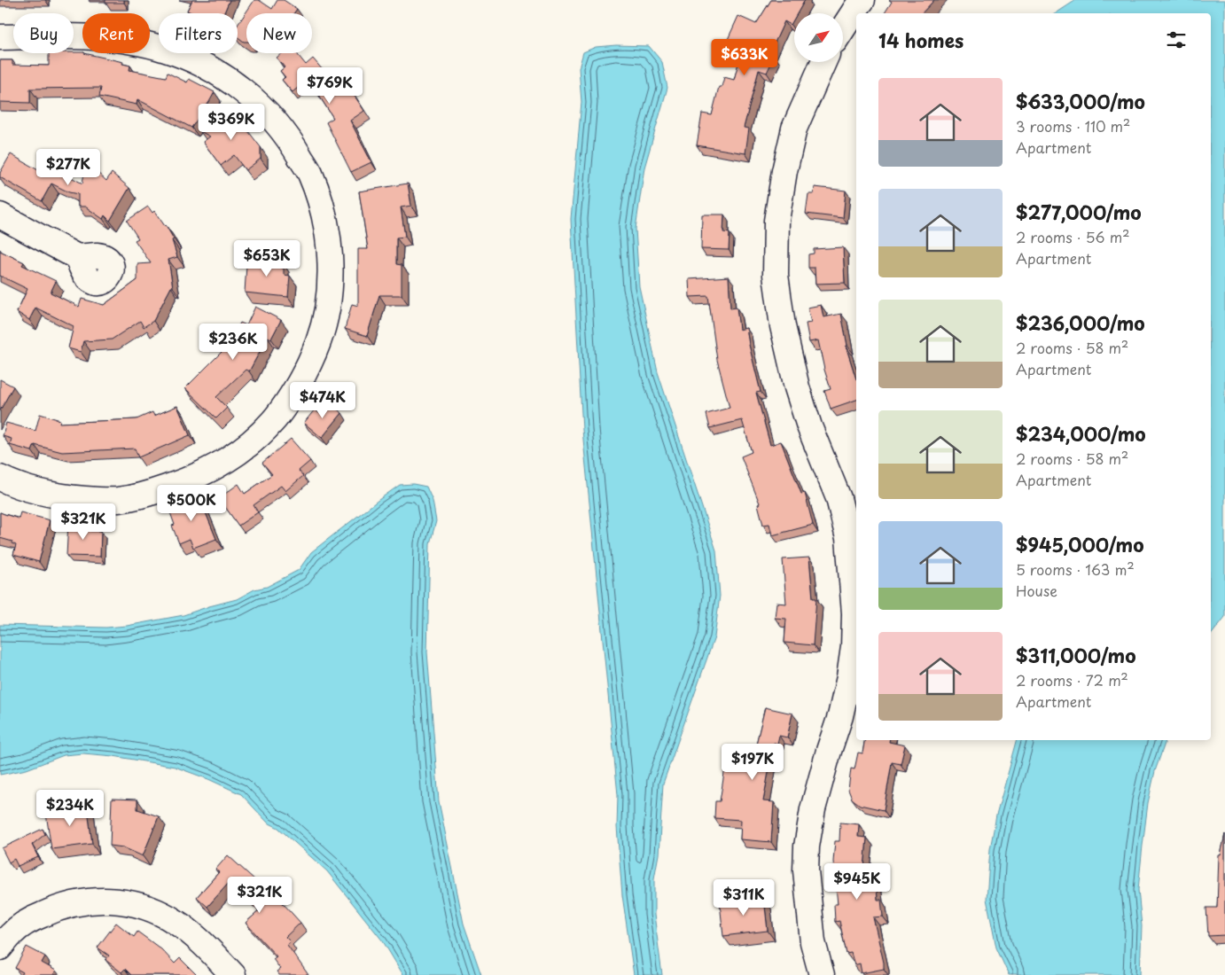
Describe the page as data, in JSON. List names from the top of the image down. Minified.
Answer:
{"north":"top right","page":{"chip":["Buy","Rent","Filters","New"],"heading":"14 homes","price":["$633K","$769K","$369K","$277K","$653K","$236K","$474K","$500K","$321K","$197K","$234K","$945K","$321K","$311K"],"list":[{"name":"$633,000/mo","note":"3 rooms · 110 m² · Apartment"},{"name":"$277,000/mo","note":"2 rooms · 56 m² · Apartment"},{"name":"$236,000/mo","note":"2 rooms · 58 m² · Apartment"},{"name":"$234,000/mo","note":"2 rooms · 58 m² · Apartment"},{"name":"$945,000/mo","note":"5 rooms · 163 m² · House"},{"name":"$311,000/mo","note":"2 rooms · 72 m² · Apartment"}]}}
